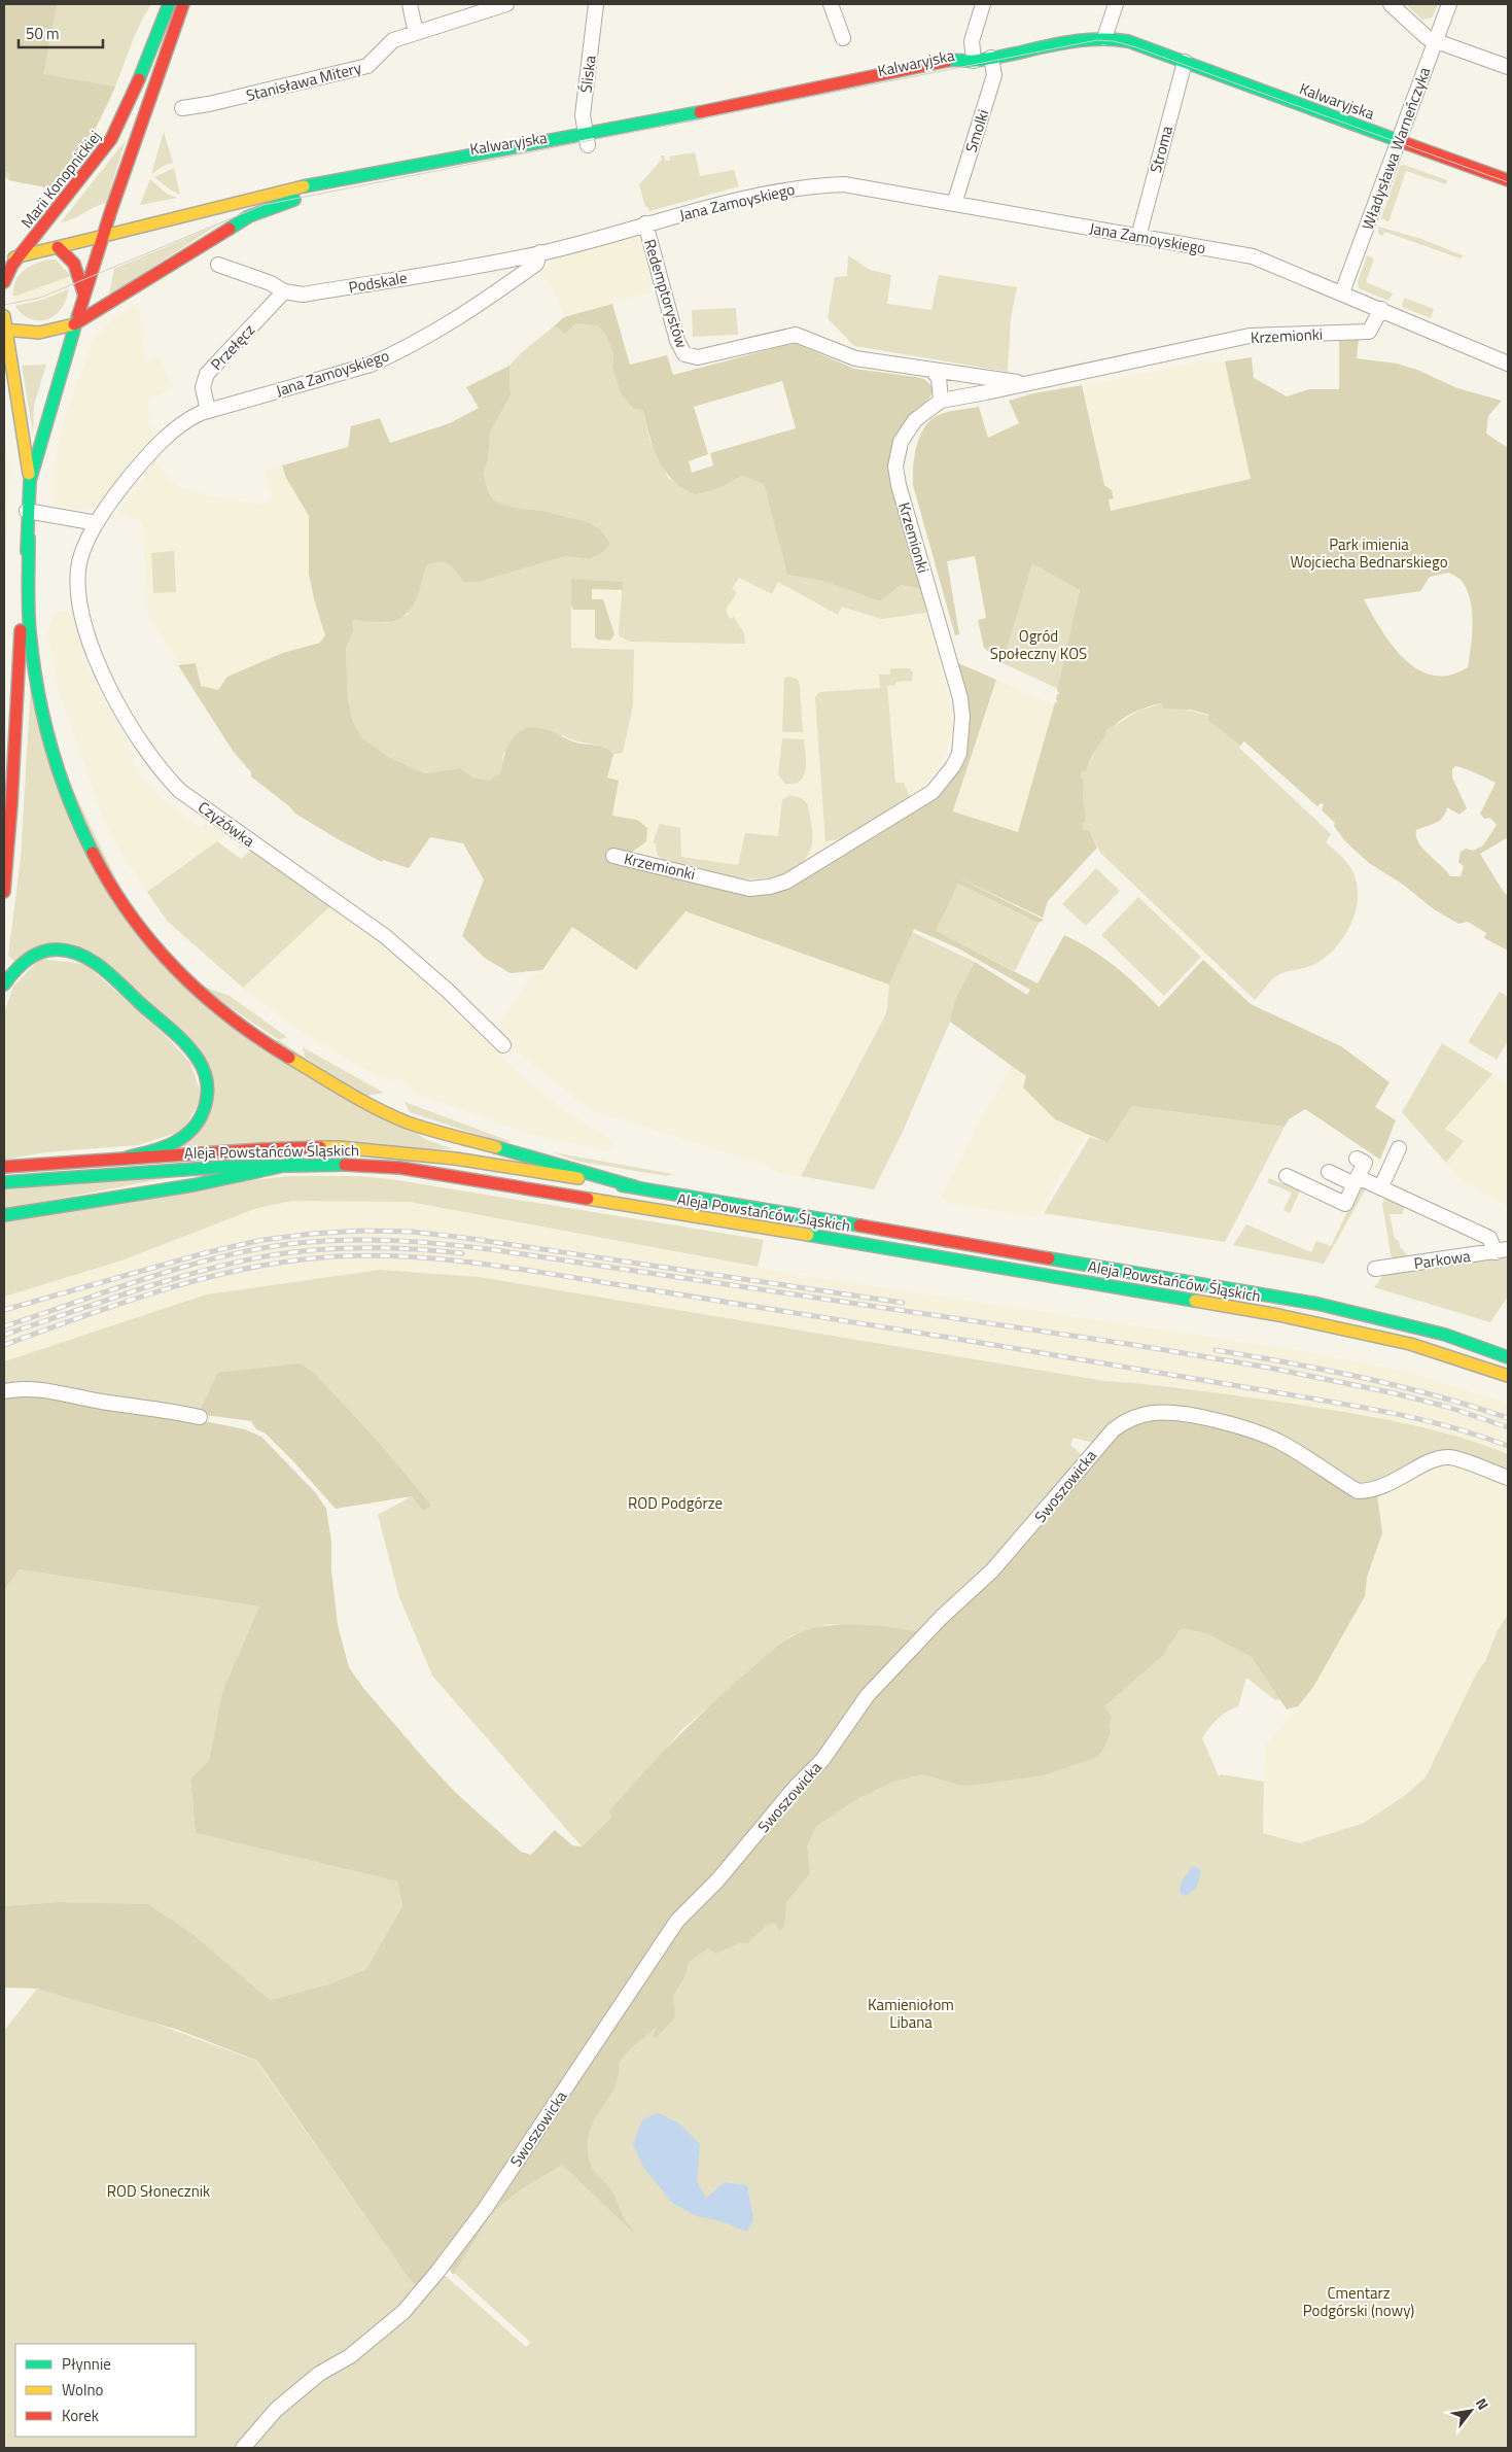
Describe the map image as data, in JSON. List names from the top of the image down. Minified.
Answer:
{"streets":{"main road":["Kalwaryjska","Marii Konopnickiej","Aleja Powstańców Śląskich"],"street":["Śliska","Stanisława Mitery","Smolki","Władysława Warneńczyka","Stroma","Jana Zamoyskiego","Podskale","Redemptorystów","Krzemionki","Przełęcz","Czyżówka","Parkowa","Swoszowicka"]},"crossings":[["Kalwaryjska","Śliska"],["Kalwaryjska","Smolki"],["Kalwaryjska","Władysława Warneńczyka"],["Kalwaryjska","Stroma"],["Kalwaryjska","Marii Konopnickiej"],["Smolki","Jana Zamoyskiego"],["Władysława Warneńczyka","Jana Zamoyskiego"],["Stroma","Jana Zamoyskiego"],["Jana Zamoyskiego","Podskale"],["Jana Zamoyskiego","Redemptorystów"],["Jana Zamoyskiego","Krzemionki"],["Jana Zamoyskiego","Przełęcz"],["Jana Zamoyskiego","Czyżówka"],["Podskale","Przełęcz"],["Redemptorystów","Krzemionki"]],"parks":["Park imienia Wojciecha Bednarskiego","Ogród Społeczny KOS","ROD Podgórze","Kamieniołom Libana","ROD Słonecznik","Cmentarz Podgórski (nowy)"],"legend":["Płynnie","Wolno","Korek"],"scale_bar":"50 m","north":"top right"}
